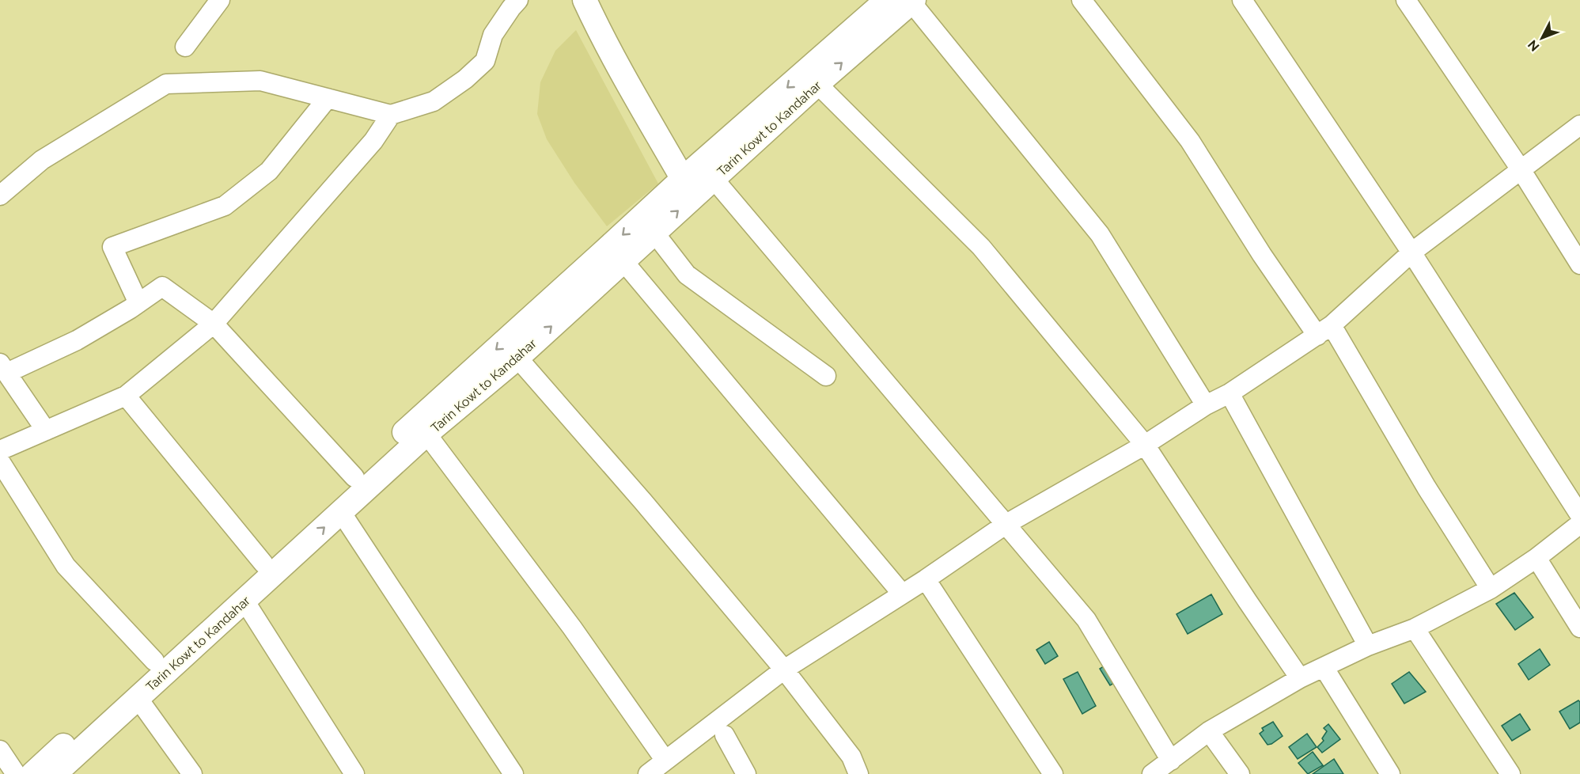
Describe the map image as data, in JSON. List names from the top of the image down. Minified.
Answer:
{"streets":{"main road":["Tarin Kowt to Kandahar"]},"north":"bottom left"}
